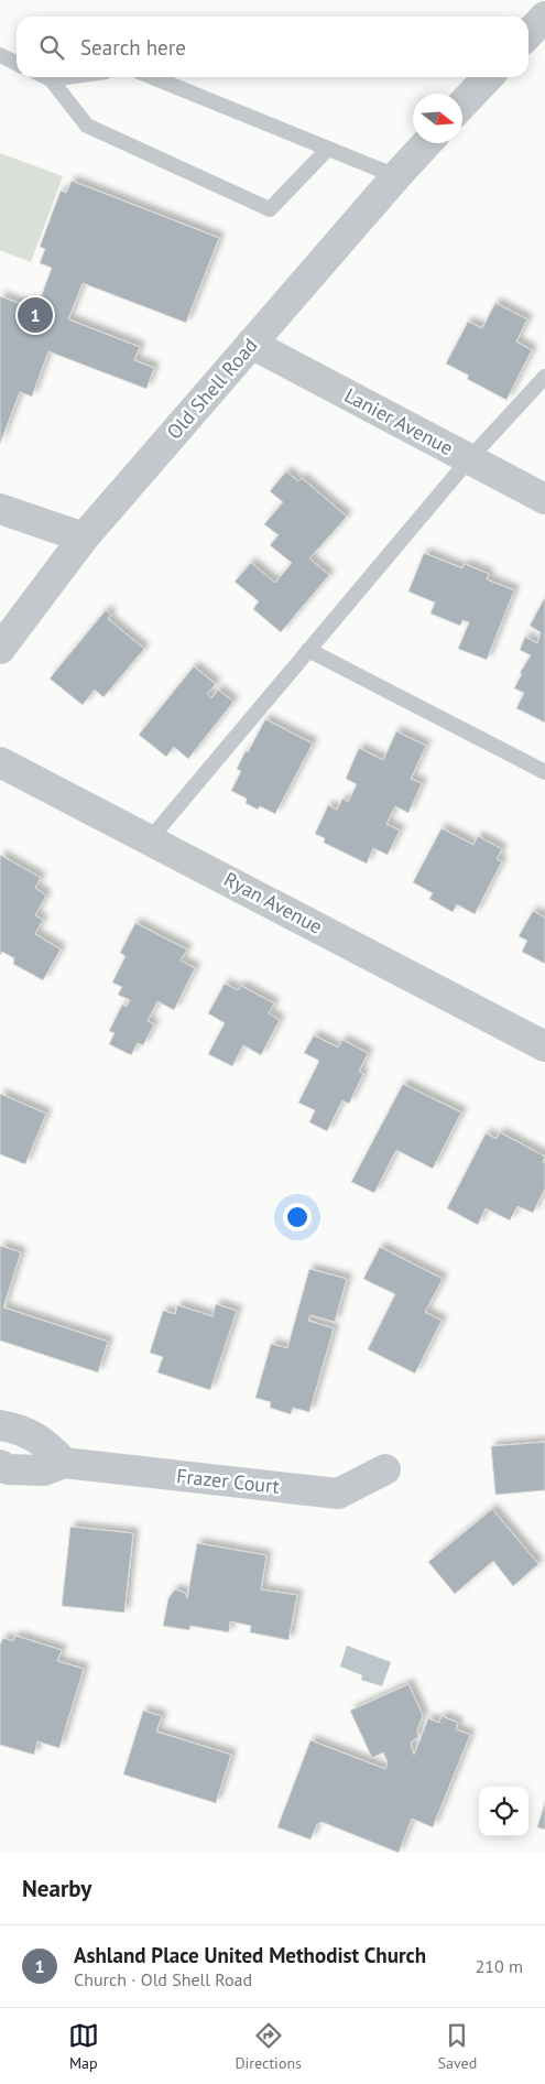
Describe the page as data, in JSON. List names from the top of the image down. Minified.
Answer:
{"streets":{"street":["Old Shell Road","Lanier Avenue","Ryan Avenue","Frazer Court"]},"crossings":[["Old Shell Road","Lanier Avenue"]],"north":"right","page":{"search":"Search here","pins":"1","heading":"Nearby","list":[{"mark":"1","name":"Ashland Place United Methodist Church","note":"Church · Old Shell Road","value":"210 m"}],"nav":["Map","Directions","Saved"]}}
